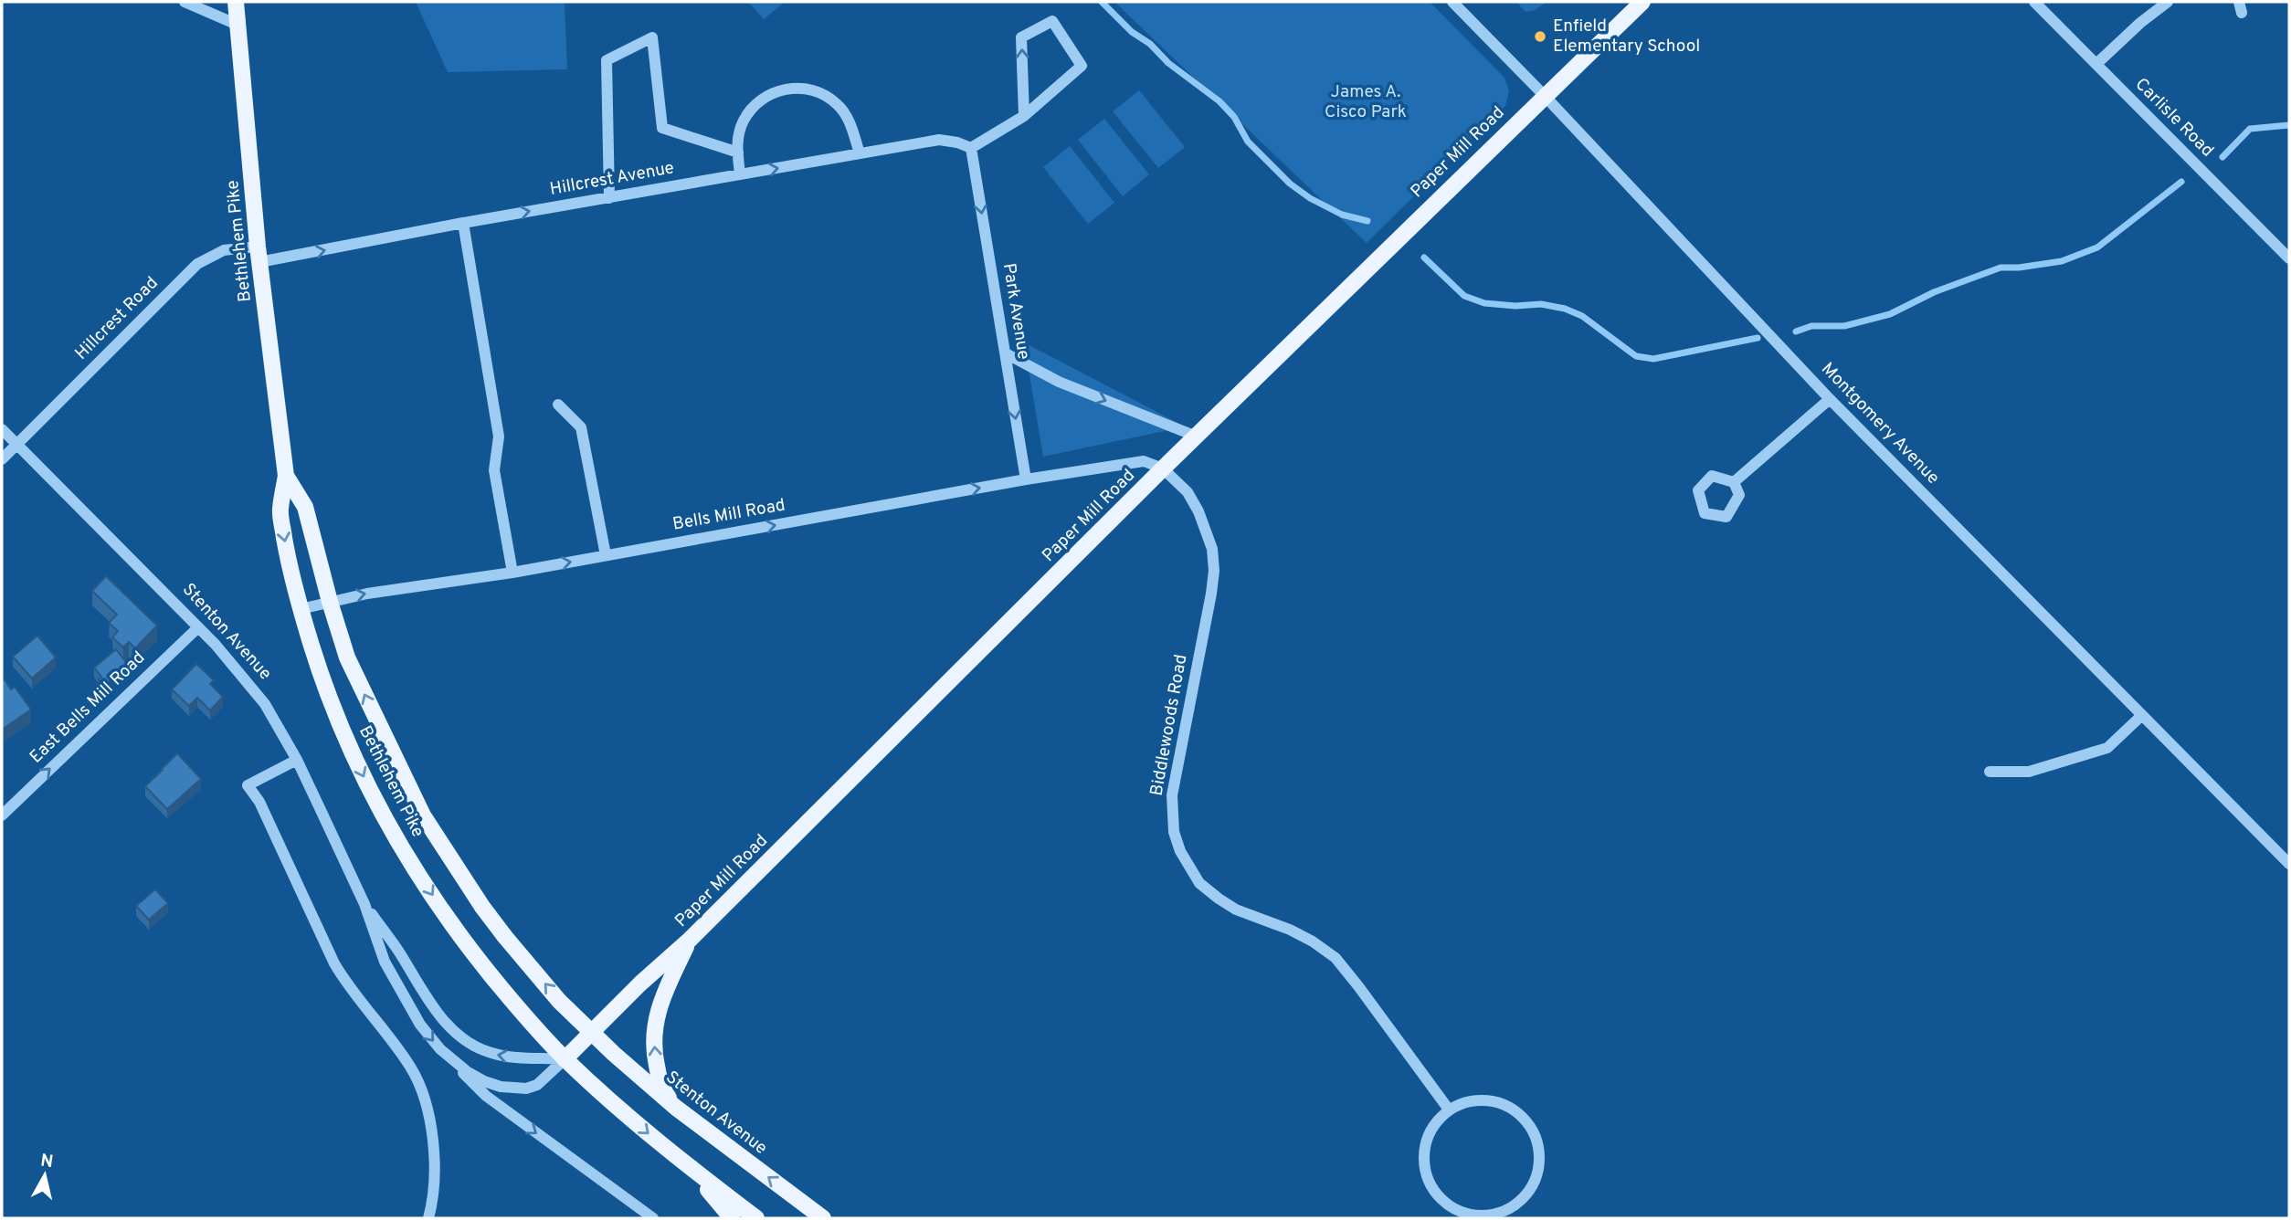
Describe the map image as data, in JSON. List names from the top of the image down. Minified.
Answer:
{"streets":{"main road":["Paper Mill Road","Bethlehem Pike","Stenton Avenue"],"street":["Carlisle Road","Hillcrest Avenue","Park Avenue","Hillcrest Road","Montgomery Avenue","Bells Mill Road","East Bells Mill Road","Biddlewoods Road"]},"crossings":[["Paper Mill Road","Bethlehem Pike"],["Paper Mill Road","Montgomery Avenue"],["Paper Mill Road","Bells Mill Road"],["Paper Mill Road","Stenton Avenue"],["Paper Mill Road","Biddlewoods Road"],["Hillcrest Avenue","Bethlehem Pike"],["Hillcrest Avenue","Park Avenue"],["Hillcrest Avenue","Hillcrest Road"],["Bethlehem Pike","Hillcrest Road"],["Bethlehem Pike","Bells Mill Road"],["Bethlehem Pike","Stenton Avenue"],["Park Avenue","Bells Mill Road"],["Hillcrest Road","Stenton Avenue"],["Bells Mill Road","Biddlewoods Road"],["Stenton Avenue","East Bells Mill Road"]],"one_way":["Hillcrest Avenue","Park Avenue","Bells Mill Road","East Bells Mill Road"],"parks":["James A. Cisco Park"],"places":["Enfield Elementary School"],"north":"top"}
